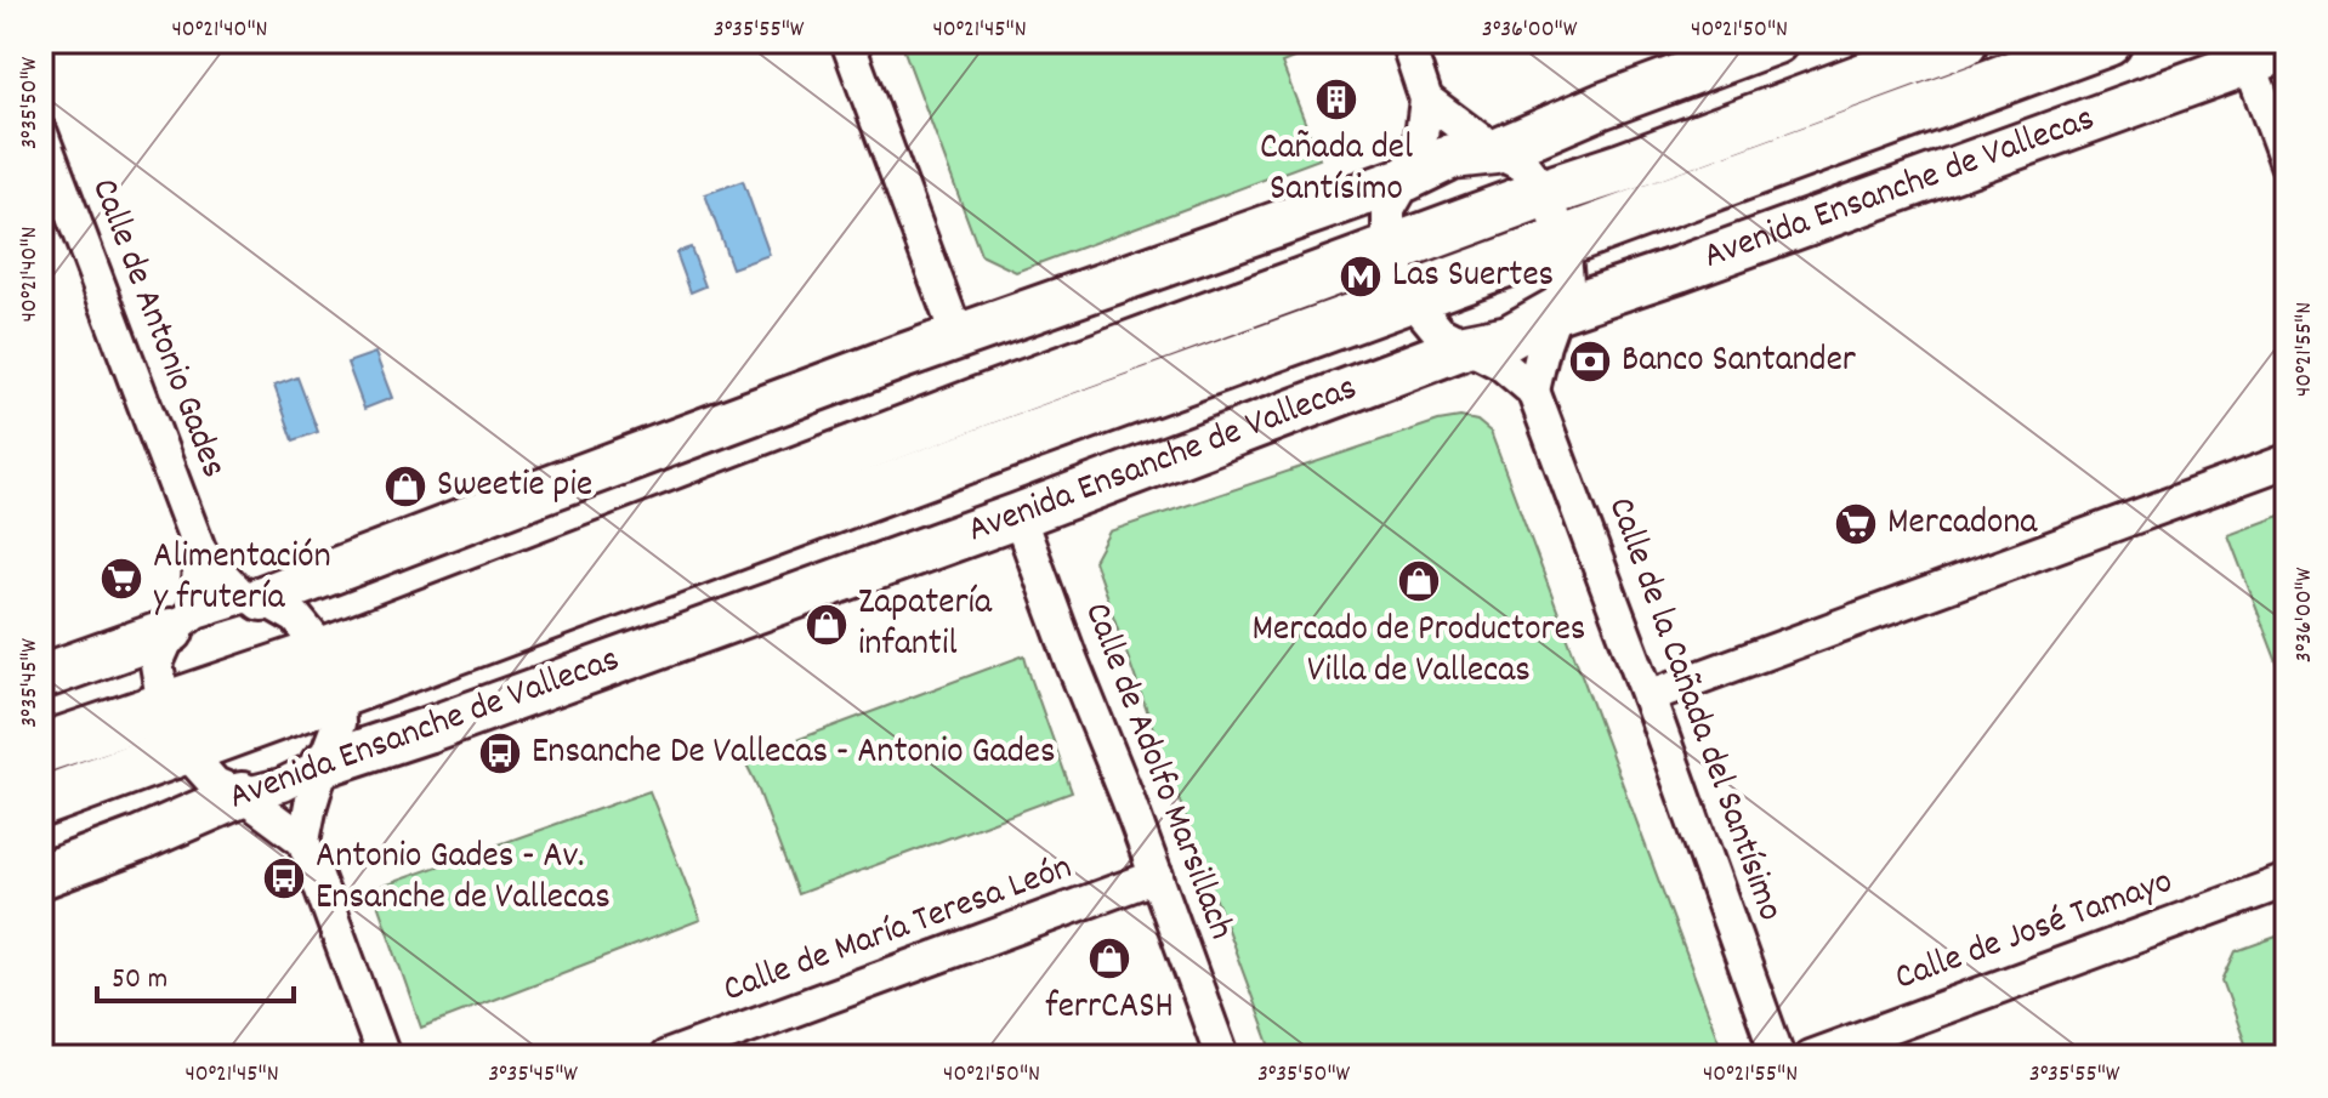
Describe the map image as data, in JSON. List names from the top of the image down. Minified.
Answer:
{"streets":{"main road":["Avenida Ensanche de Vallecas"],"street":["Calle de Antonio Gades","Calle de la Cañada del Santísimo","Calle de Adolfo Marsillach","Calle de María Teresa León","Calle de José Tamayo"]},"crossings":[["Avenida Ensanche de Vallecas","Calle de Antonio Gades"],["Avenida Ensanche de Vallecas","Calle de Adolfo Marsillach"],["Calle de Adolfo Marsillach","Calle de María Teresa León"]],"places":{"building":["Cañada del Santísimo"],"metro station":["Las Suertes"],"bank":["Banco Santander"],"shop":["Sweetie pie","Mercado de Productores Villa de Vallecas","Zapatería infantil","ferrCASH"],"supermarket":["Mercadona","Alimentación y frutería"],"bus stop":["Ensanche De Vallecas - Antonio Gades","Antonio Gades - Av. Ensanche de Vallecas"]},"scale_bar":"50 m","coordinates":["40°21'40\"N","3°35'55\"W","40°21'45\"N","3°36'00\"W","40°21'50\"N","3°35'50\"W","40°21'55\"N","3°35'45\"W"]}
